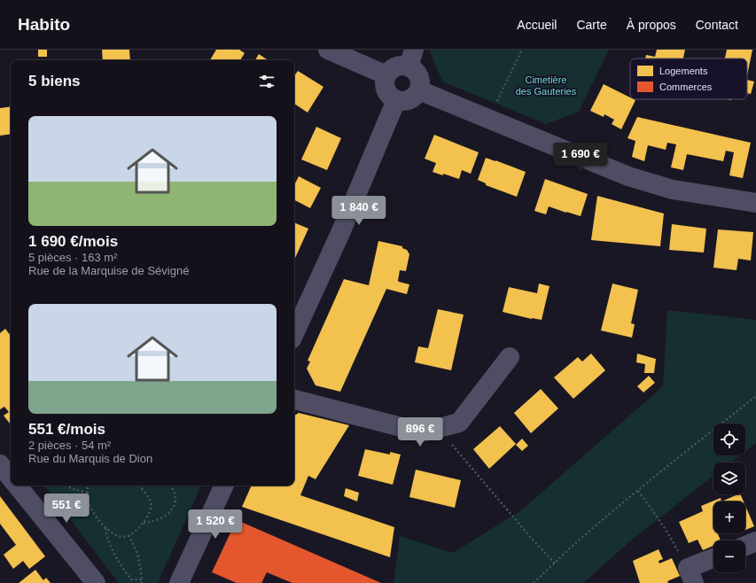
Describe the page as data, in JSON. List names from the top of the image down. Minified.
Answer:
{"parks":["Cimetière des Gauteries"],"legend":["Logements","Commerces"],"page":{"header":"Habito","nav":["Accueil","Carte","À propos","Contact"],"heading":"5 biens","list":[{"name":"1 690 €/mois","note":"5 pièces · 163 m² · Rue de la Marquise de Sévigné"},{"name":"551 €/mois","note":"2 pièces · 54 m² · Rue du Marquis de Dion"}],"price":["1 690 €","1 840 €","896 €","551 €","1 520 €"],"map_buttons":["+","−"]}}
